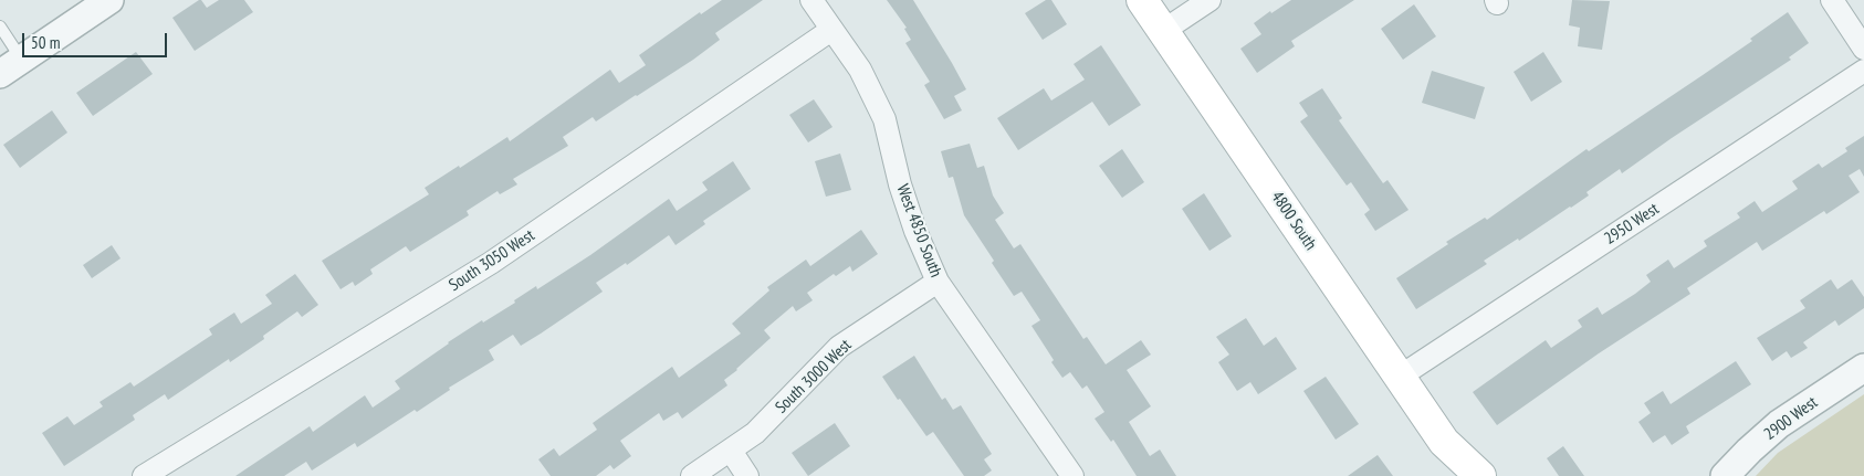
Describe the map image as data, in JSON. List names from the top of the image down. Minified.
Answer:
{"streets":{"main road":["4800 South"],"street":["2950 West","West 4850 South","South 3050 West","South 3000 West","2900 West"]},"crossings":[["4800 South","2950 West"],["West 4850 South","South 3050 West"],["West 4850 South","South 3000 West"]],"scale_bar":"50 m"}
